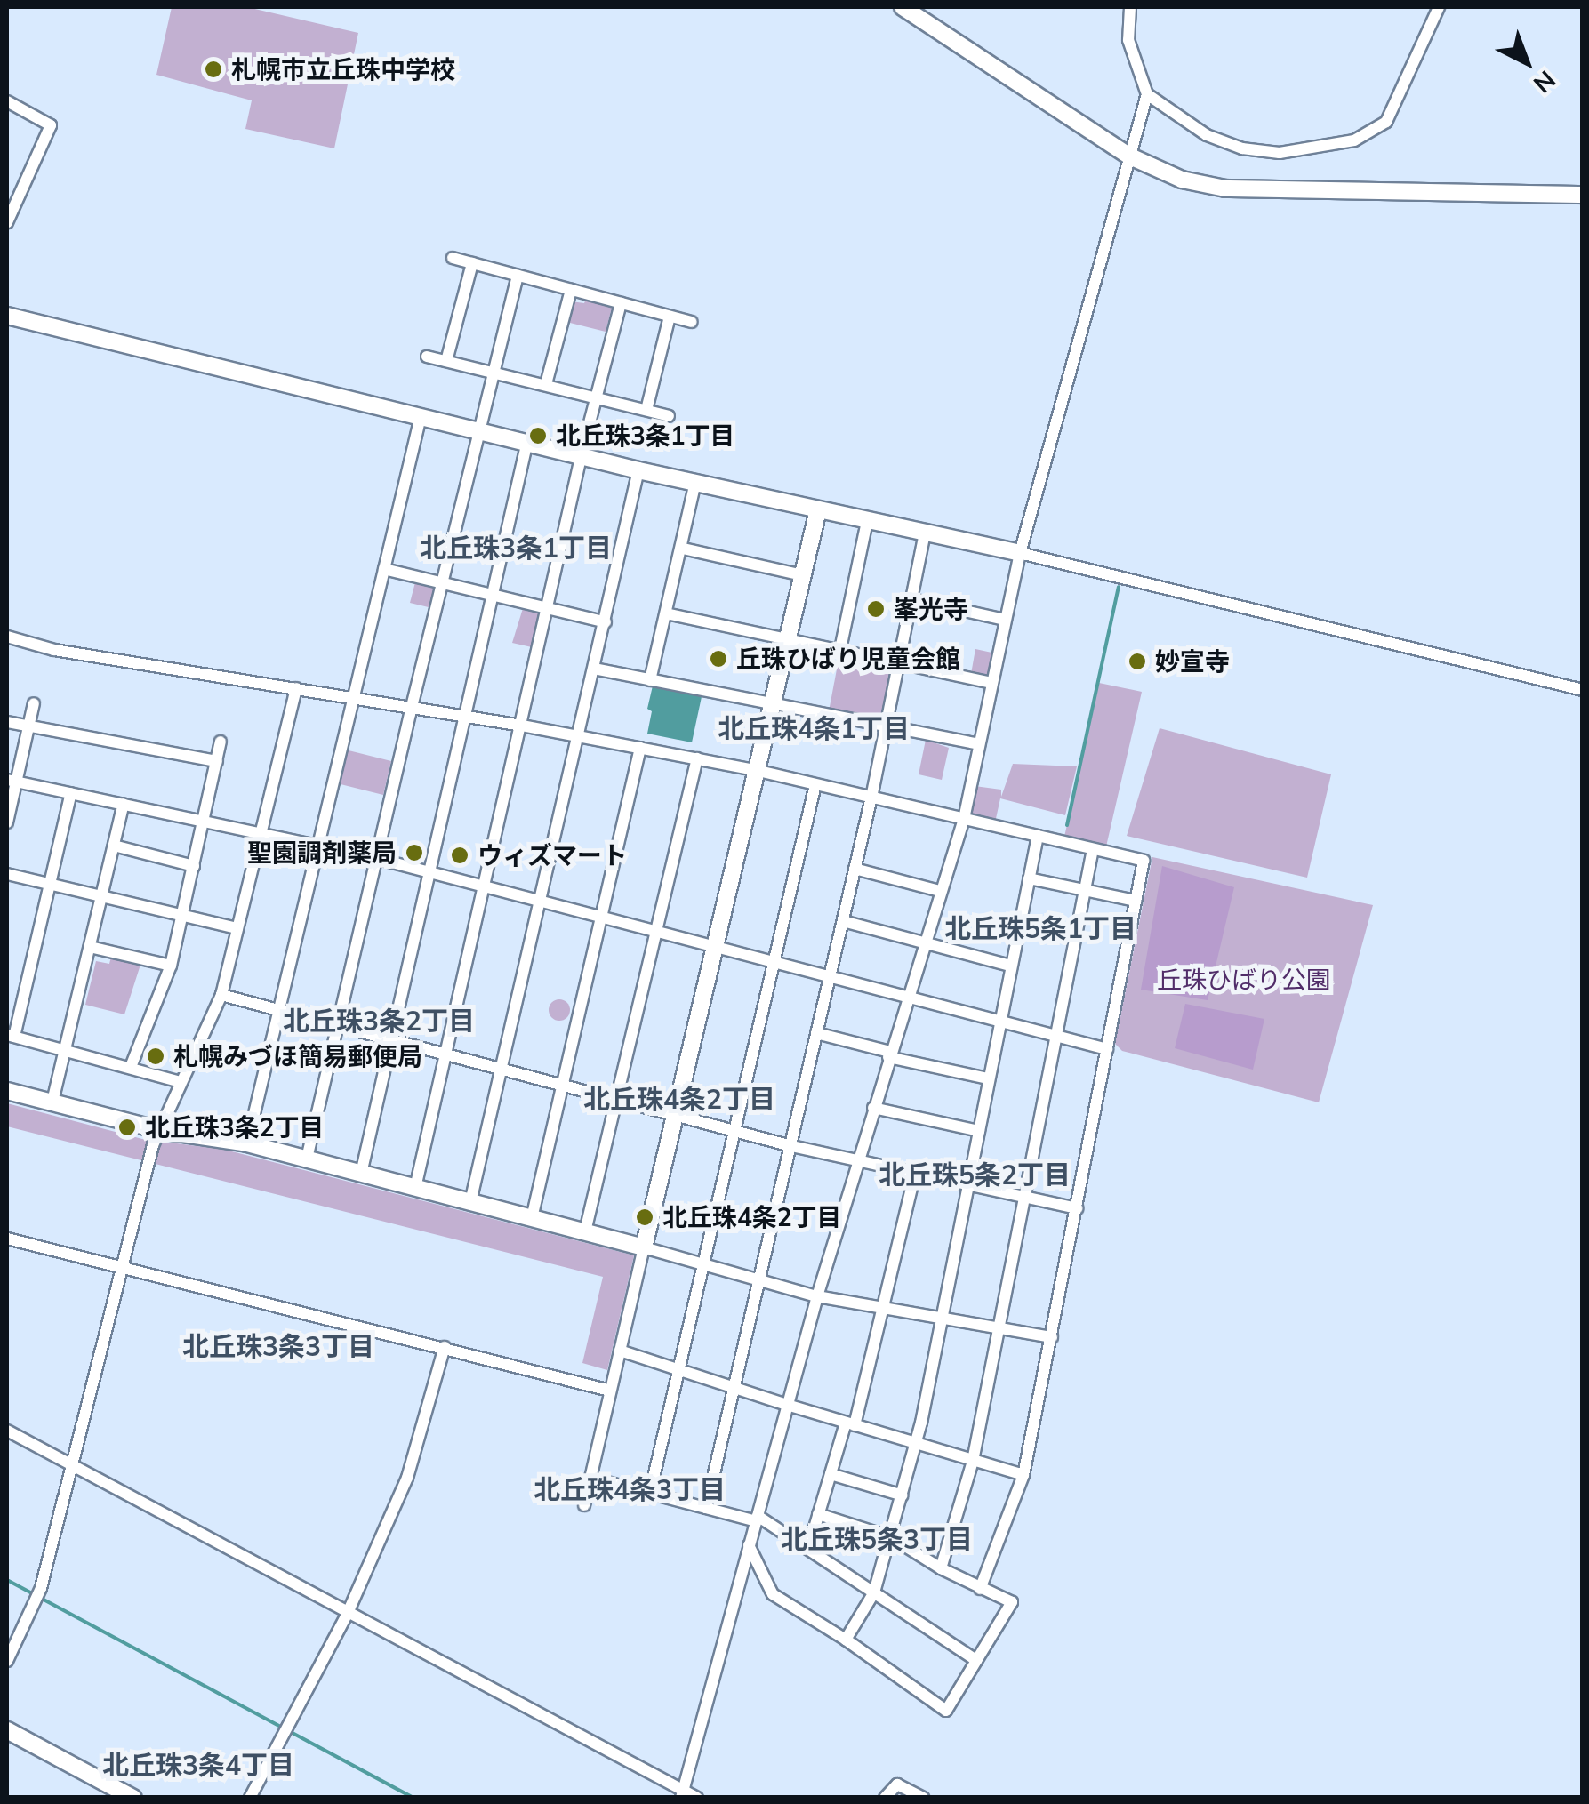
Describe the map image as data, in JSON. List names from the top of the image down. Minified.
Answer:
{"districts":["北丘珠3条1丁目","北丘珠4条1丁目","北丘珠5条1丁目","北丘珠3条2丁目","北丘珠4条2丁目","北丘珠5条2丁目","北丘珠3条3丁目","北丘珠4条3丁目","北丘珠5条3丁目","北丘珠3条4丁目"],"parks":["丘珠ひばり公園"],"places":["札幌市立丘珠中学校","北丘珠3条1丁目","峯光寺","丘珠ひばり児童会館","妙宣寺","聖園調剤薬局","ウィズマート","札幌みづほ簡易郵便局","北丘珠3条2丁目","北丘珠4条2丁目"],"north":"bottom right"}
